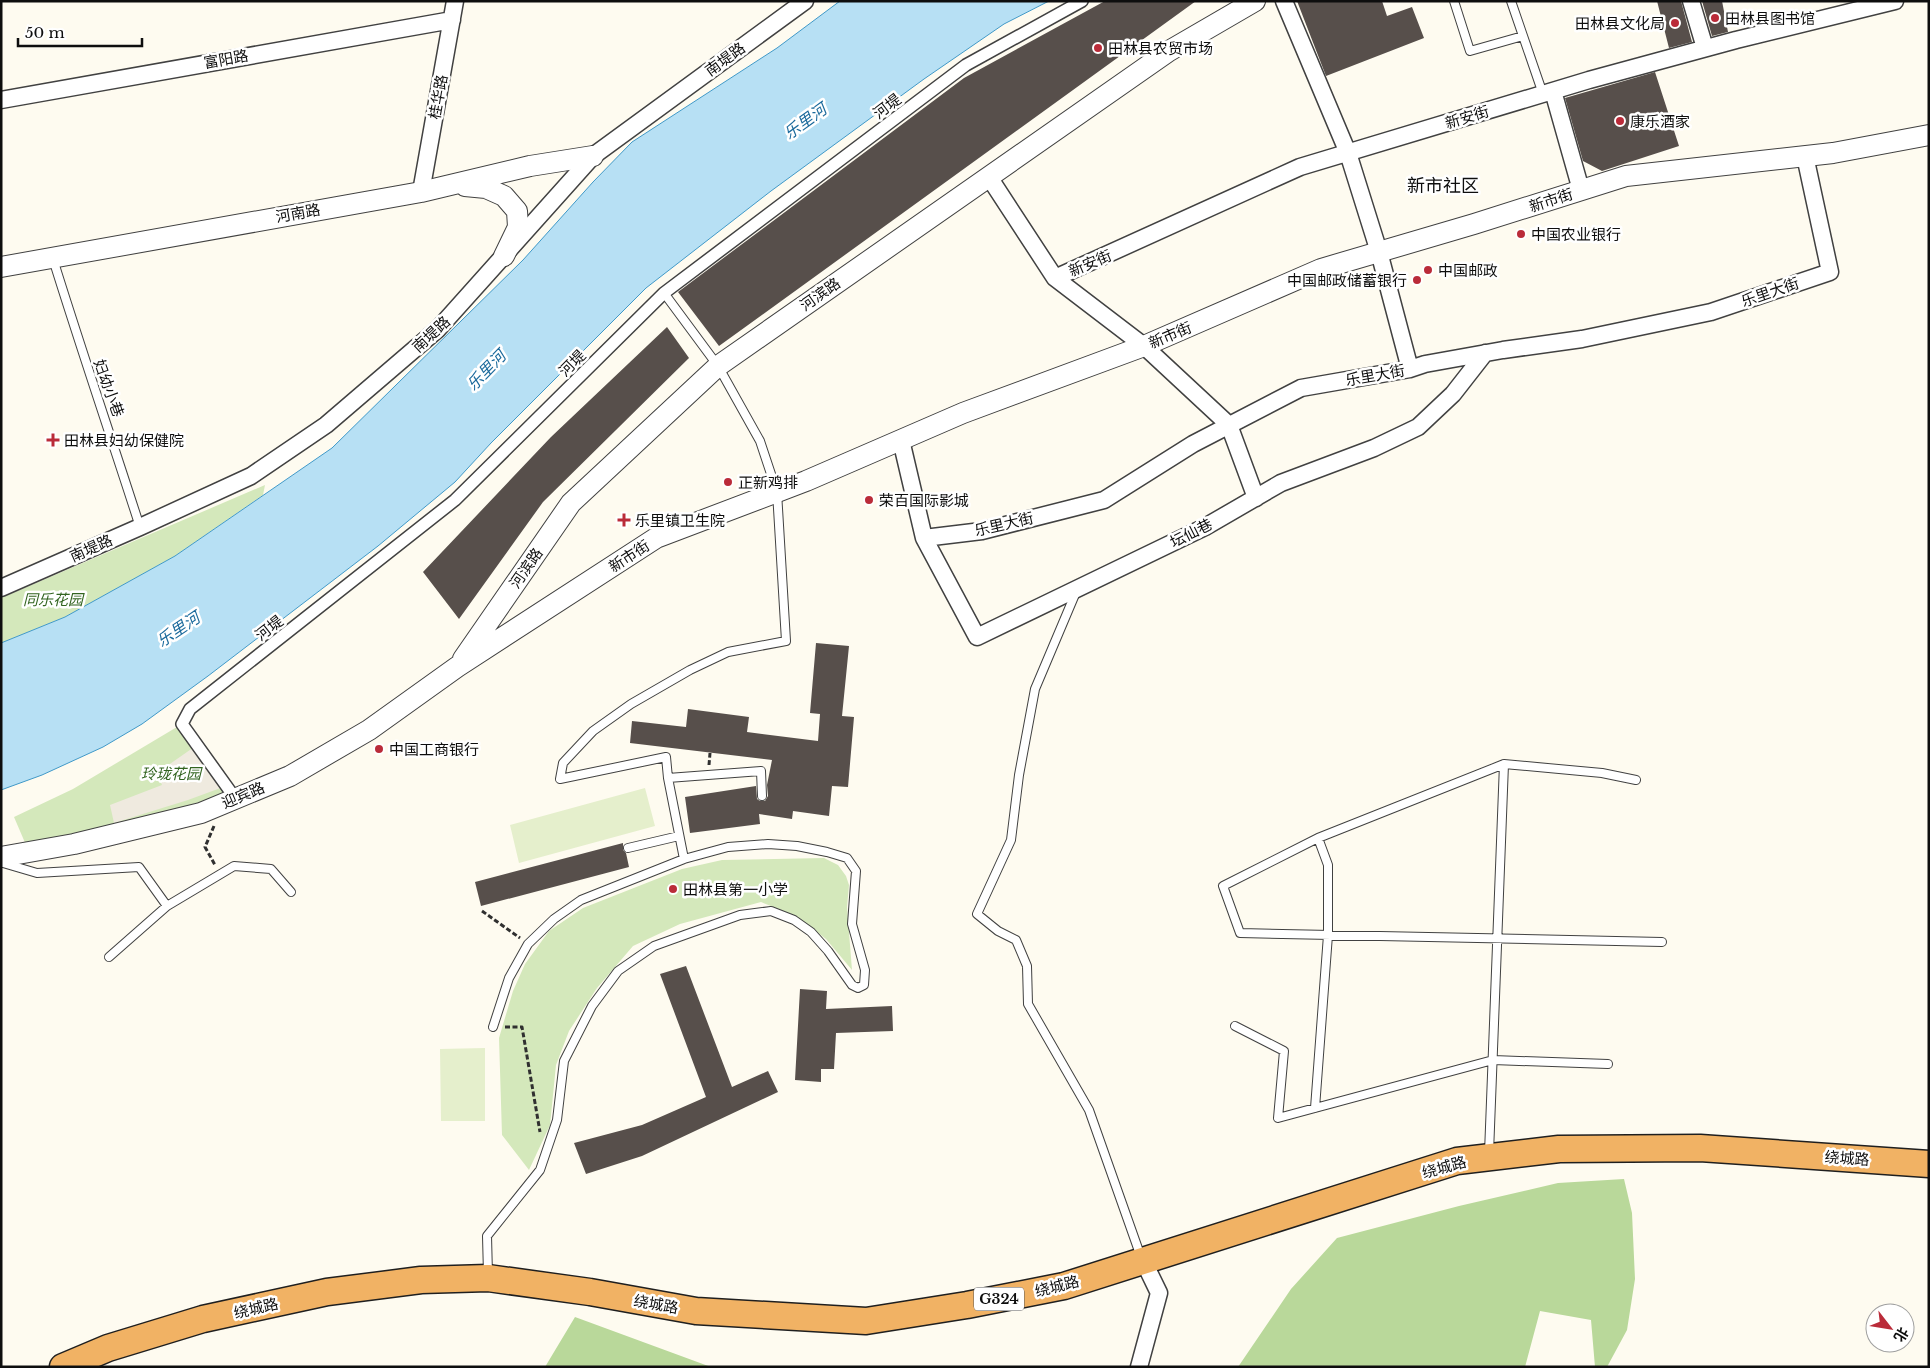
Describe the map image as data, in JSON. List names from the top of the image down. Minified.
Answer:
{"streets":{"highway":["绕城路","G324"],"street":["富阳路","南堤路","桂华路","河堤","新安街","新市街","河南路","乐里大街","河滨路","坛仙巷","迎宾路"],"lane":["妇幼小巷"]},"crossings":[["富阳路","桂华路"],["南堤路","河南路"],["南堤路","妇幼小巷"],["桂华路","河南路"],["河堤","迎宾路"],["新市街","乐里大街"],["新市街","河滨路"],["新市街","迎宾路"],["河南路","妇幼小巷"],["乐里大街","坛仙巷"],["河滨路","迎宾路"]],"districts":["新市社区"],"water":["乐里河"],"parks":["同乐花园","玲珑花园"],"places":{"other":["田林县图书馆","田林县文化局","田林县农贸市场","康乐酒家","中国农业银行","中国邮政","中国邮政储蓄银行","正新鸡排","荣百国际影城","中国工商银行","田林县第一小学"],"health":["田林县妇幼保健院","乐里镇卫生院"]},"scale_bar":"50 m","north":"bottom right"}
